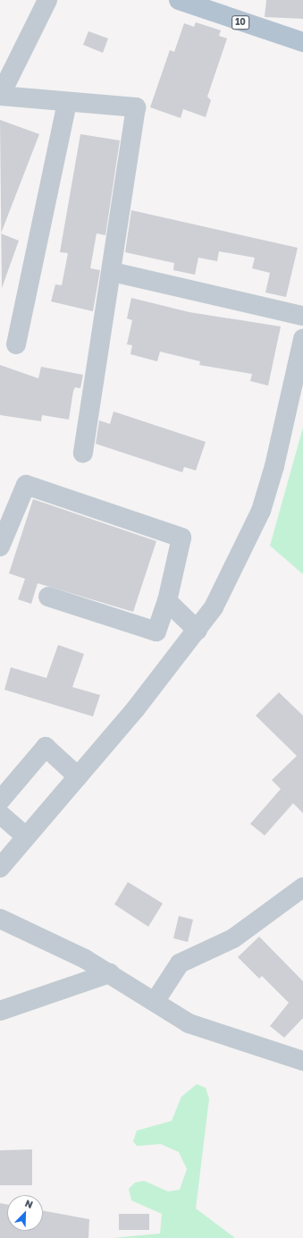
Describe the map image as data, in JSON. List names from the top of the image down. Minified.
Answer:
{"streets":{"main road":["10"]},"north":"top right"}
